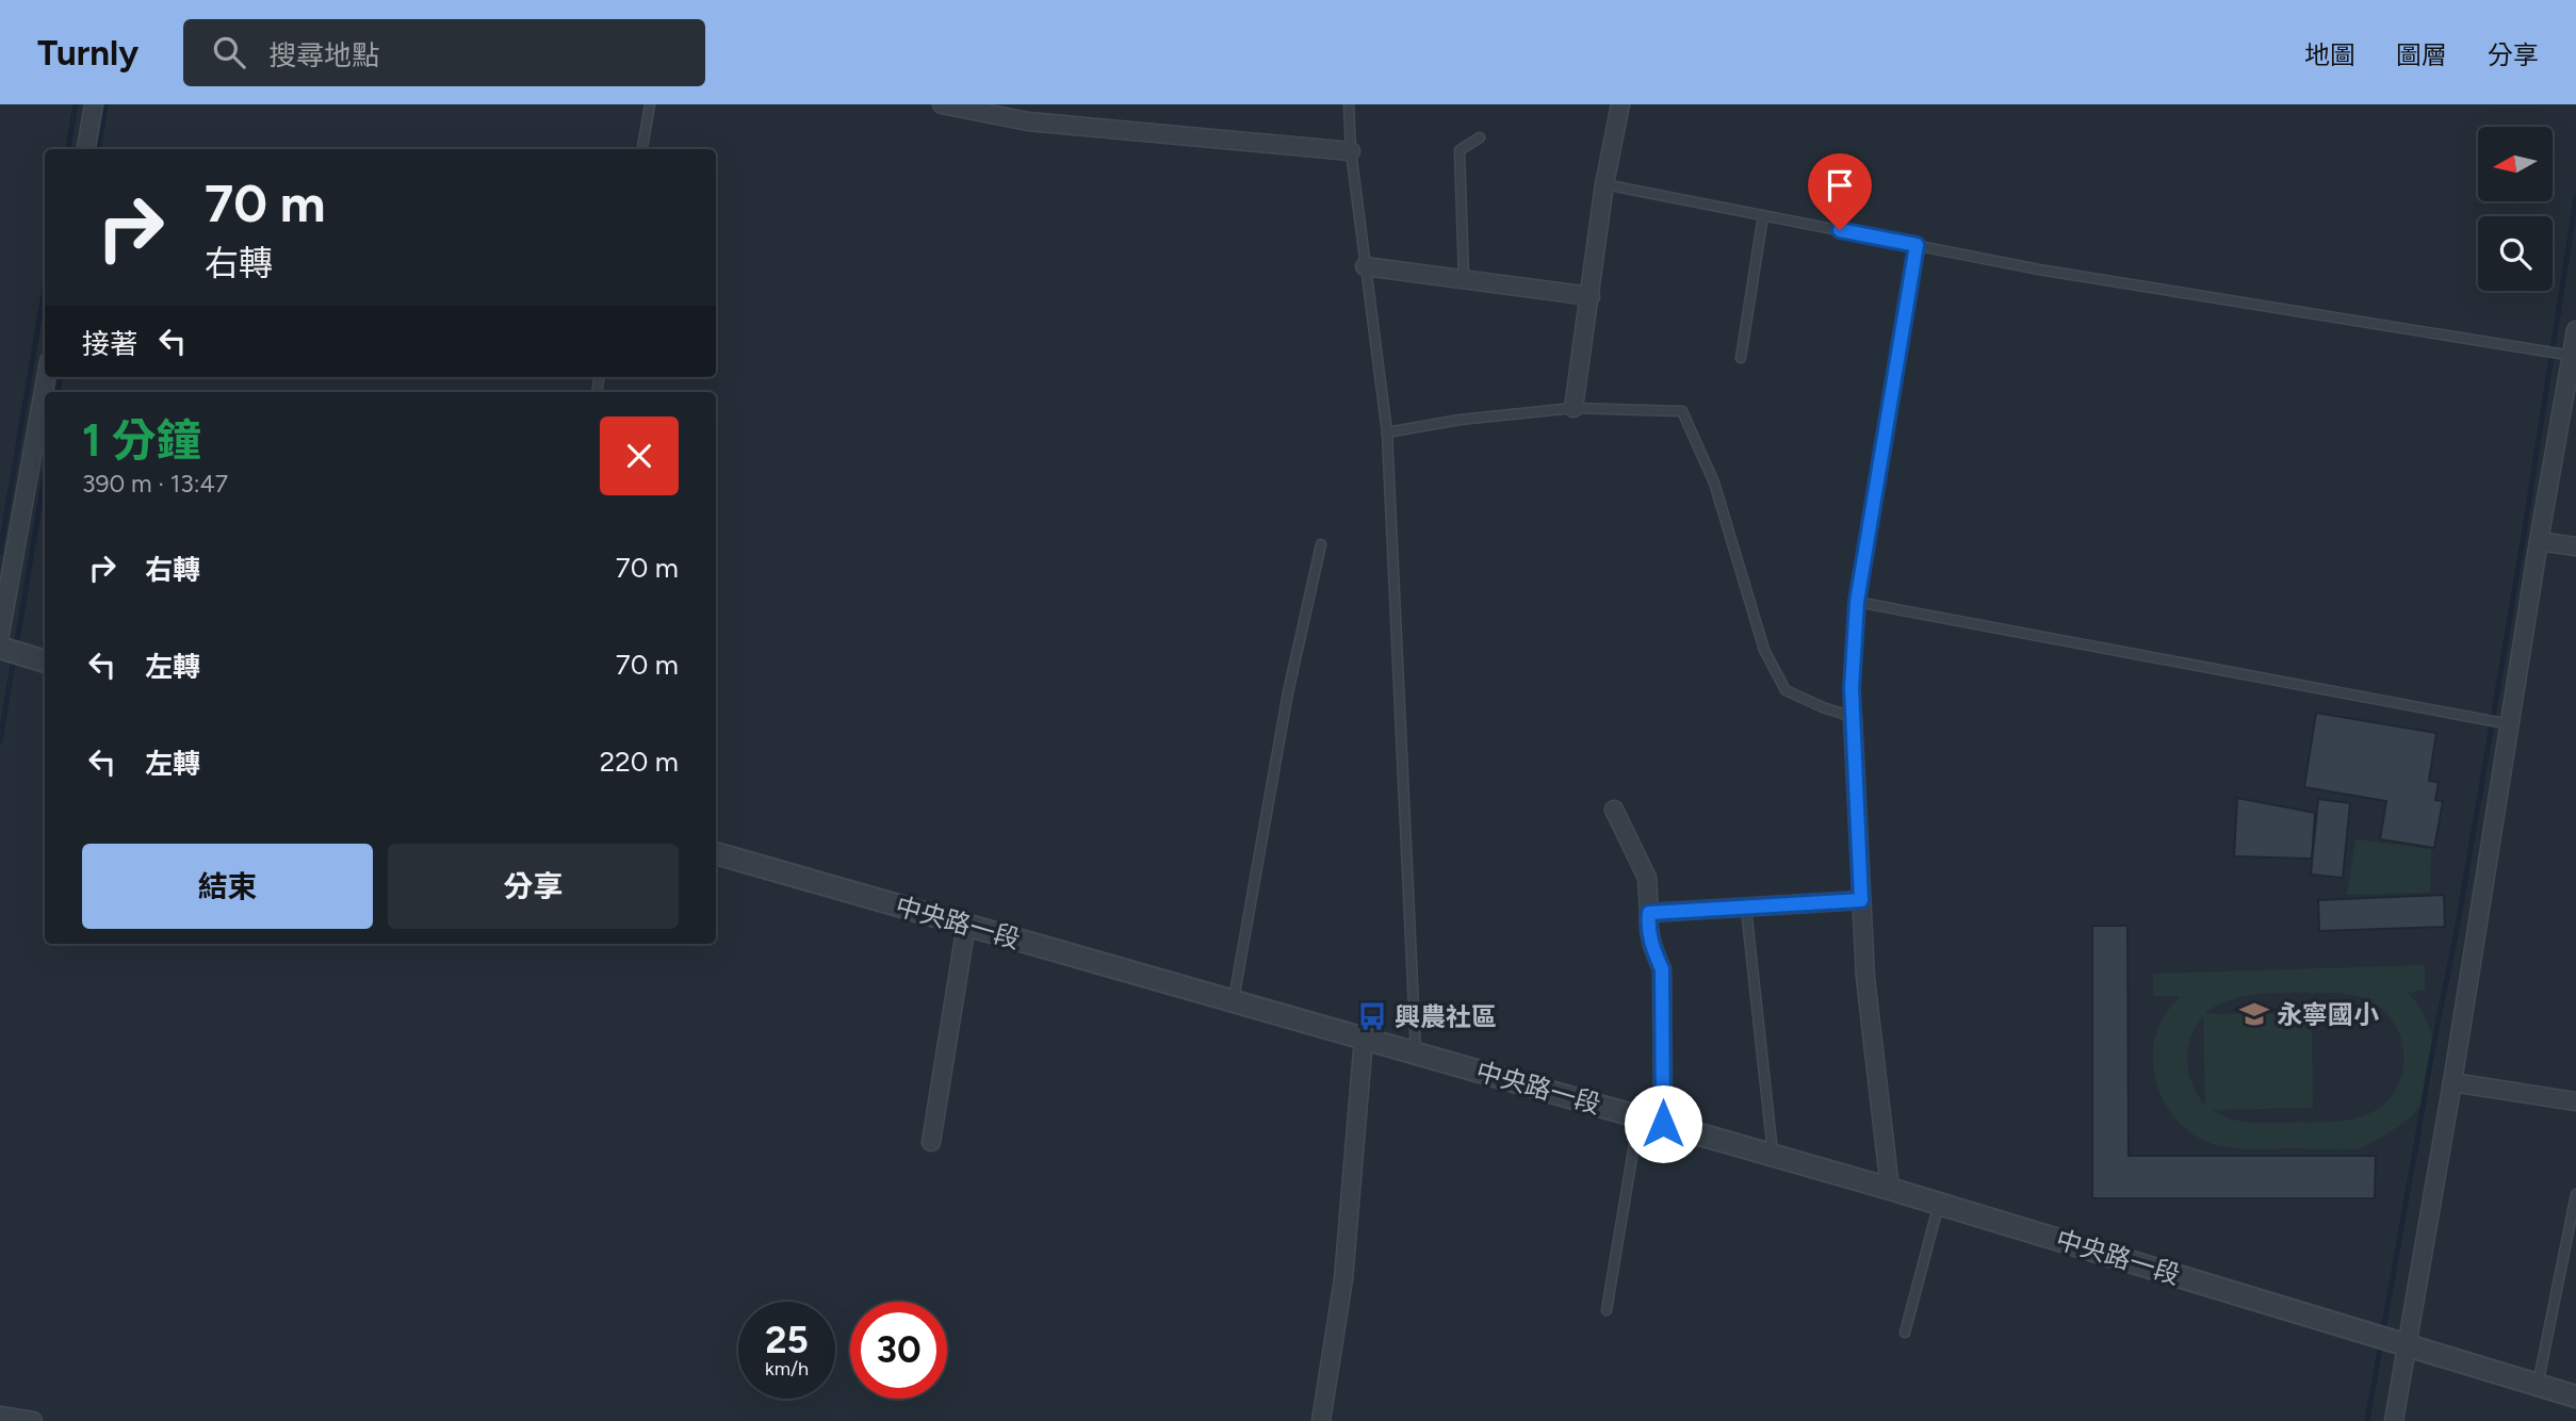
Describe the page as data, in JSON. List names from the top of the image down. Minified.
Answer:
{"streets":{"street":["中央路一段"]},"places":{"school or university":["永寧國小"],"bus stop":["興農社區"]},"north":"left","page":{"header":"Turnly","search":"搜尋地點","nav":["地圖","圖層","分享"],"turn":["70 m","右轉"],"then":"接著","heading":["1 分鐘","390 m · 13:47"],"list":[{"name":"右轉","value":"70 m"},{"name":"左轉","value":"70 m"},{"name":"左轉","value":"220 m"}],"buttons":["結束","分享"],"speed":"25 km/h","limit":"30"}}
